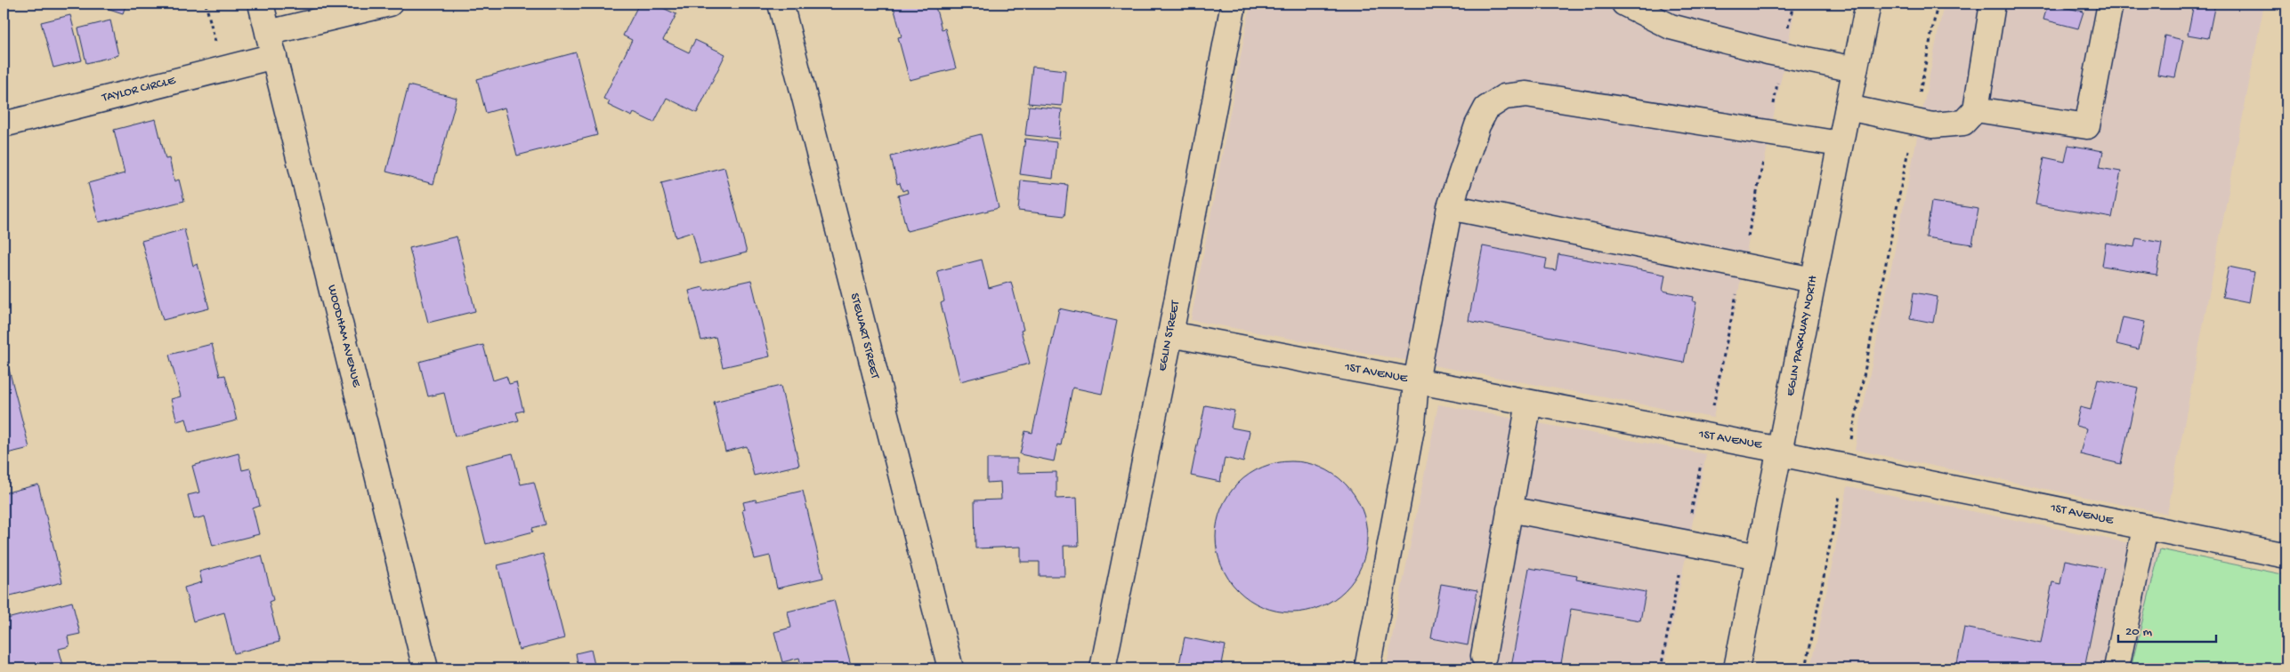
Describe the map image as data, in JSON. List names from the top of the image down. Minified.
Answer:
{"streets":{"main road":["TAYLOR CIRCLE","WOODHAM AVENUE","STEWART STREET","EGLIN STREET","EGLIN PARKWAY NORTH","1ST AVENUE"]},"crossings":[["TAYLOR CIRCLE","WOODHAM AVENUE"],["EGLIN STREET","1ST AVENUE"],["EGLIN PARKWAY NORTH","1ST AVENUE"]],"scale_bar":"20 m"}
